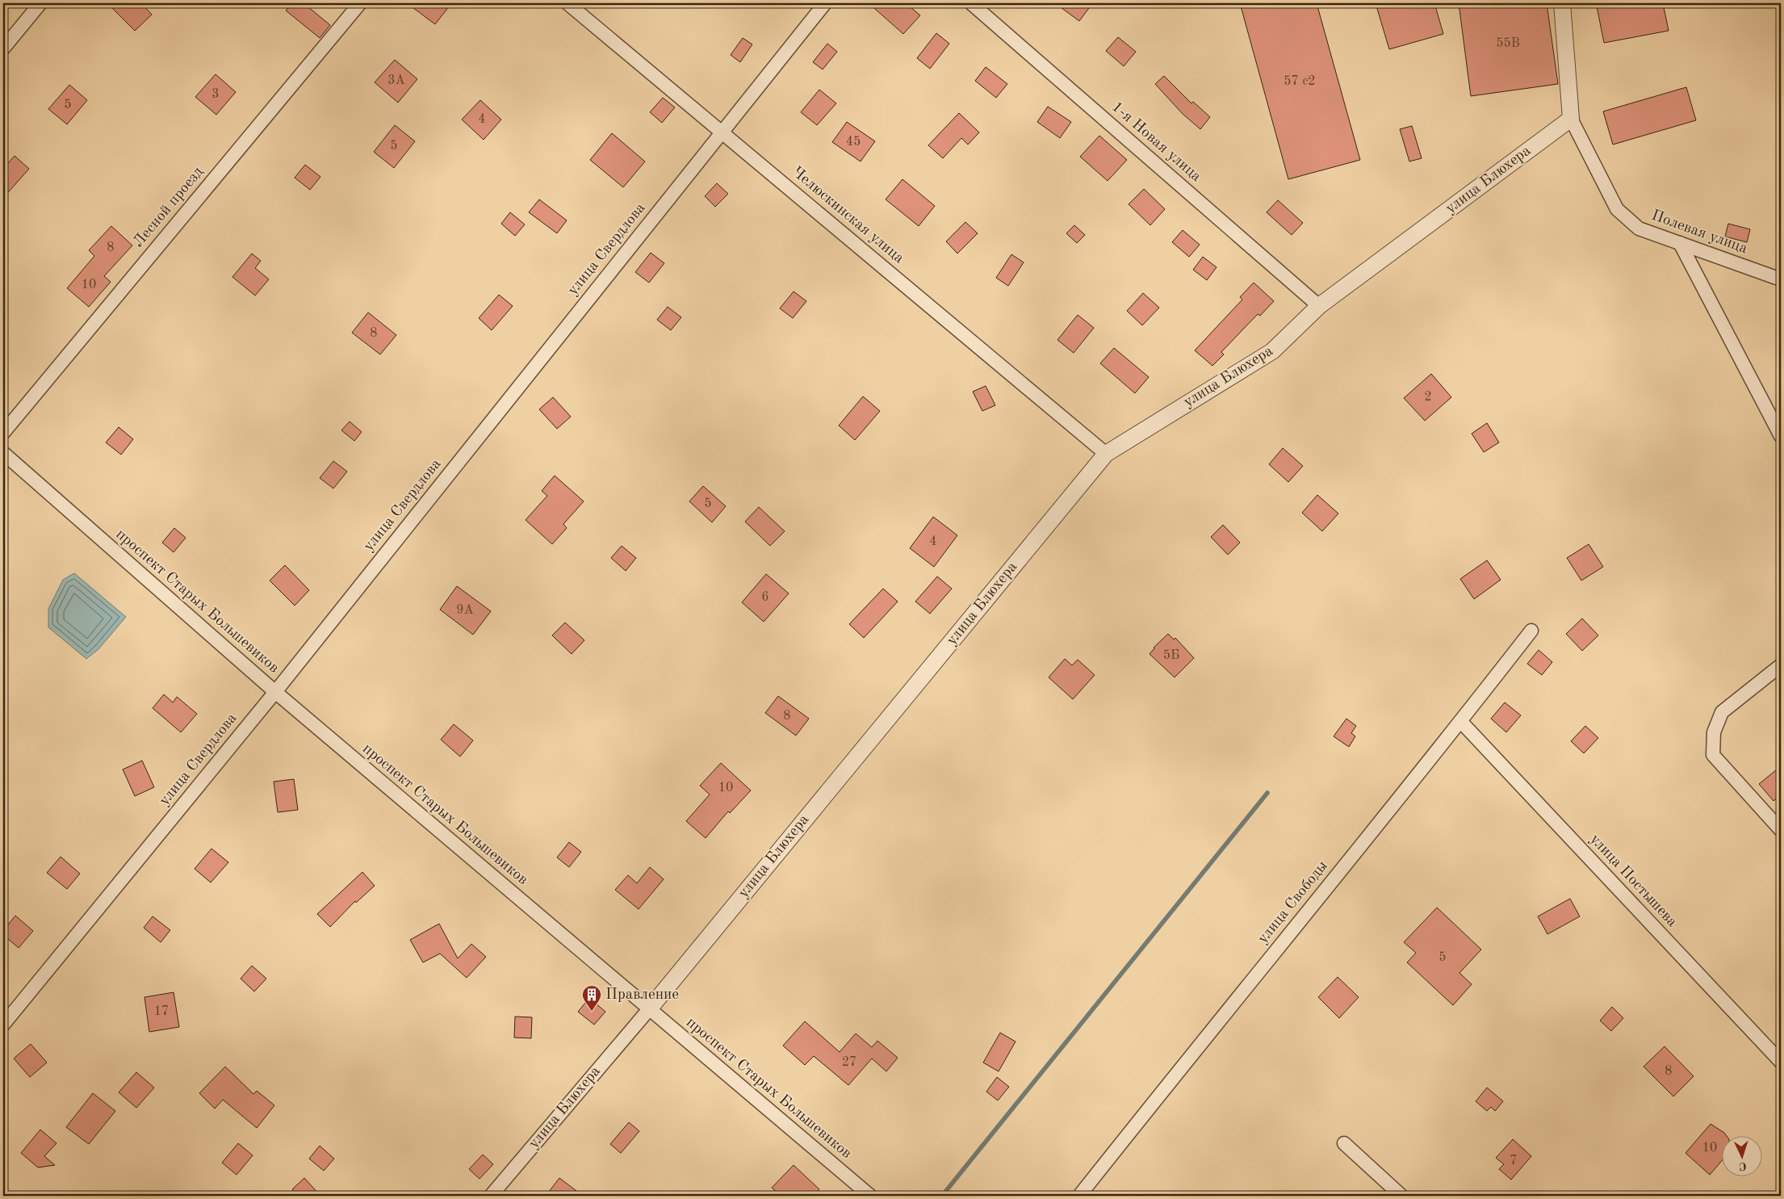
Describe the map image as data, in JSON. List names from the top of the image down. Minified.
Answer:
{"streets":{"street":["1-я Новая улица","улица Блюхера","Лесной проезд","Челюскинская улица","Полевая улица","улица Свердлова","проспект Старых Большевиков","улица Постышева","улица Свободы"]},"crossings":[["1-я Новая улица","улица Блюхера"],["улица Блюхера","Челюскинская улица"],["улица Блюхера","Полевая улица"],["улица Блюхера","проспект Старых Большевиков"],["Челюскинская улица","улица Свердлова"],["улица Свердлова","проспект Старых Большевиков"],["улица Постышева","улица Свободы"]],"places":{"building":["Правление"]},"house_numbers":["55В","3А","57 с2","3","5","4","45","5","8","10","8","2","5","4","6","9А","5Б","8","10","5","17","27","8","10","7"],"north":"bottom"}
